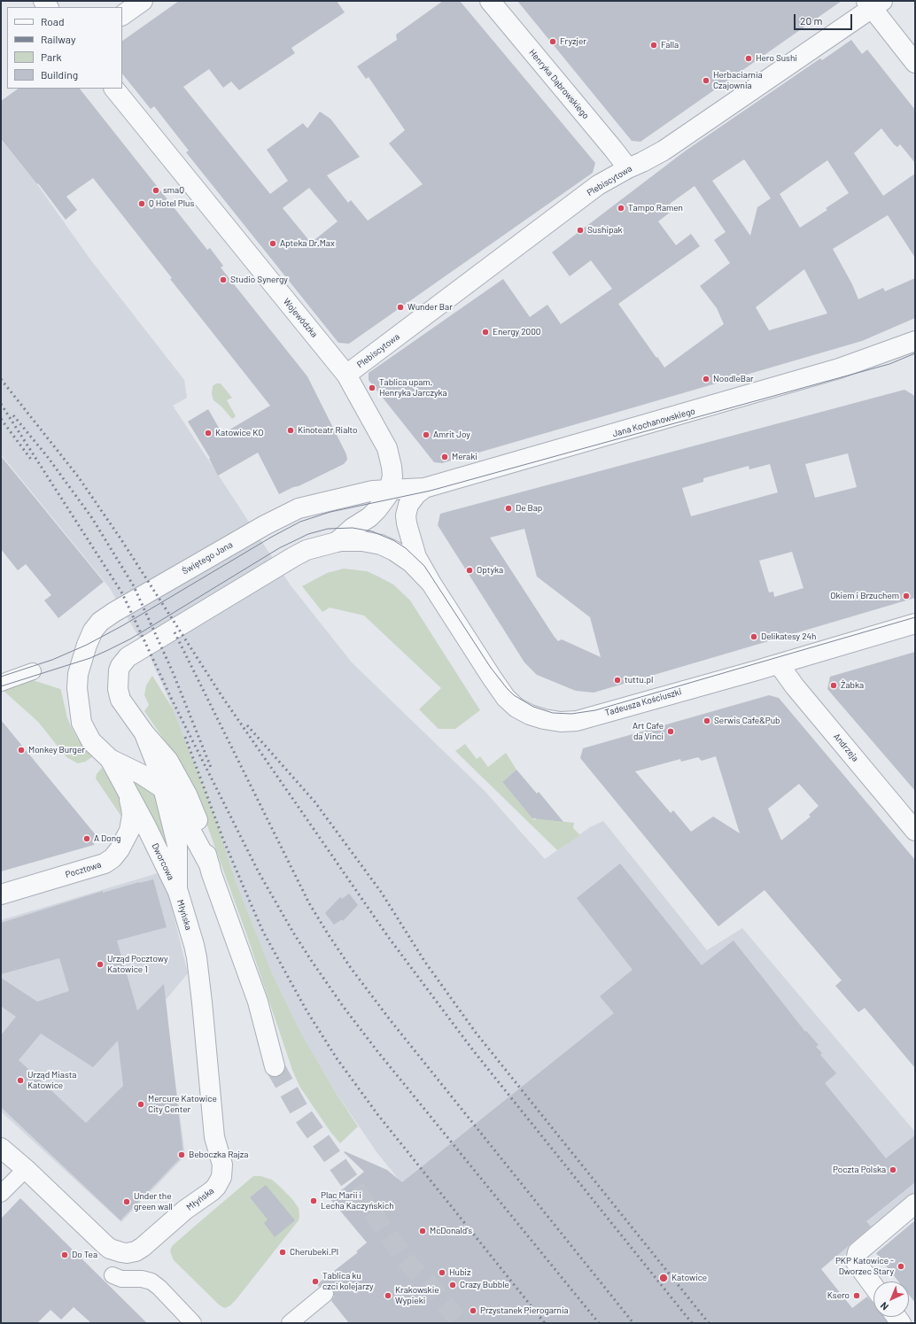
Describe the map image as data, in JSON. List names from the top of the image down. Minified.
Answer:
{"streets":{"street":["Henryka Dąbrowskiego","Plebiscytowa","Wojewódzka","Jana Kochanowskiego","Świętego Jana","Tadeusza Kościuszki","Andrzeja","Dworcowa","Pocztowa","Młyńska"]},"crossings":[["Henryka Dąbrowskiego","Plebiscytowa"],["Plebiscytowa","Wojewódzka"],["Wojewódzka","Jana Kochanowskiego"],["Wojewódzka","Świętego Jana"],["Wojewódzka","Tadeusza Kościuszki"],["Wojewódzka","Dworcowa"],["Jana Kochanowskiego","Świętego Jana"],["Jana Kochanowskiego","Tadeusza Kościuszki"],["Świętego Jana","Dworcowa"],["Tadeusza Kościuszki","Andrzeja"],["Tadeusza Kościuszki","Dworcowa"],["Dworcowa","Pocztowa"],["Dworcowa","Młyńska"]],"places":["Fryzjer","Falla","Hero Sushi","Herbaciarnia Czajownia","smaQ","Q Hotel Plus","Tampo Ramen","Sushipak","Apteka Dr.Max","Studio Synergy","Wunder Bar","Energy 2000","NoodleBar","Tablica upam. Henryka Jarczyka","Kinoteatr Rialto","Katowice KO","Amrit Joy","Meraki","De Bap","Optyka","Okiem i Brzuchem","Delikatesy 24h","tuttu.pl","Żabka","Serwis Cafe&Pub","Art Cafe da Vinci","Monkey Burger","A Dong","Urząd Pocztowy Katowice 1","Urząd Miasta Katowice","Mercure Katowice City Center","Beboczka Rajza","Poczta Polska","Plac Marii i Lecha Kaczyńskich","Under the green wall","McDonald's","Cherubeki.Pl","Do Tea","PKP Katowice - Dworzec Stary","Hubiz","Katowice","Tablica ku czci kolejarzy","Crazy Bubble","Krakowskie Wypieki","Ksero","Przystanek Pierogarnia"],"legend":["Road","Railway","Park","Building"],"scale_bar":"20 m","north":"bottom left"}
